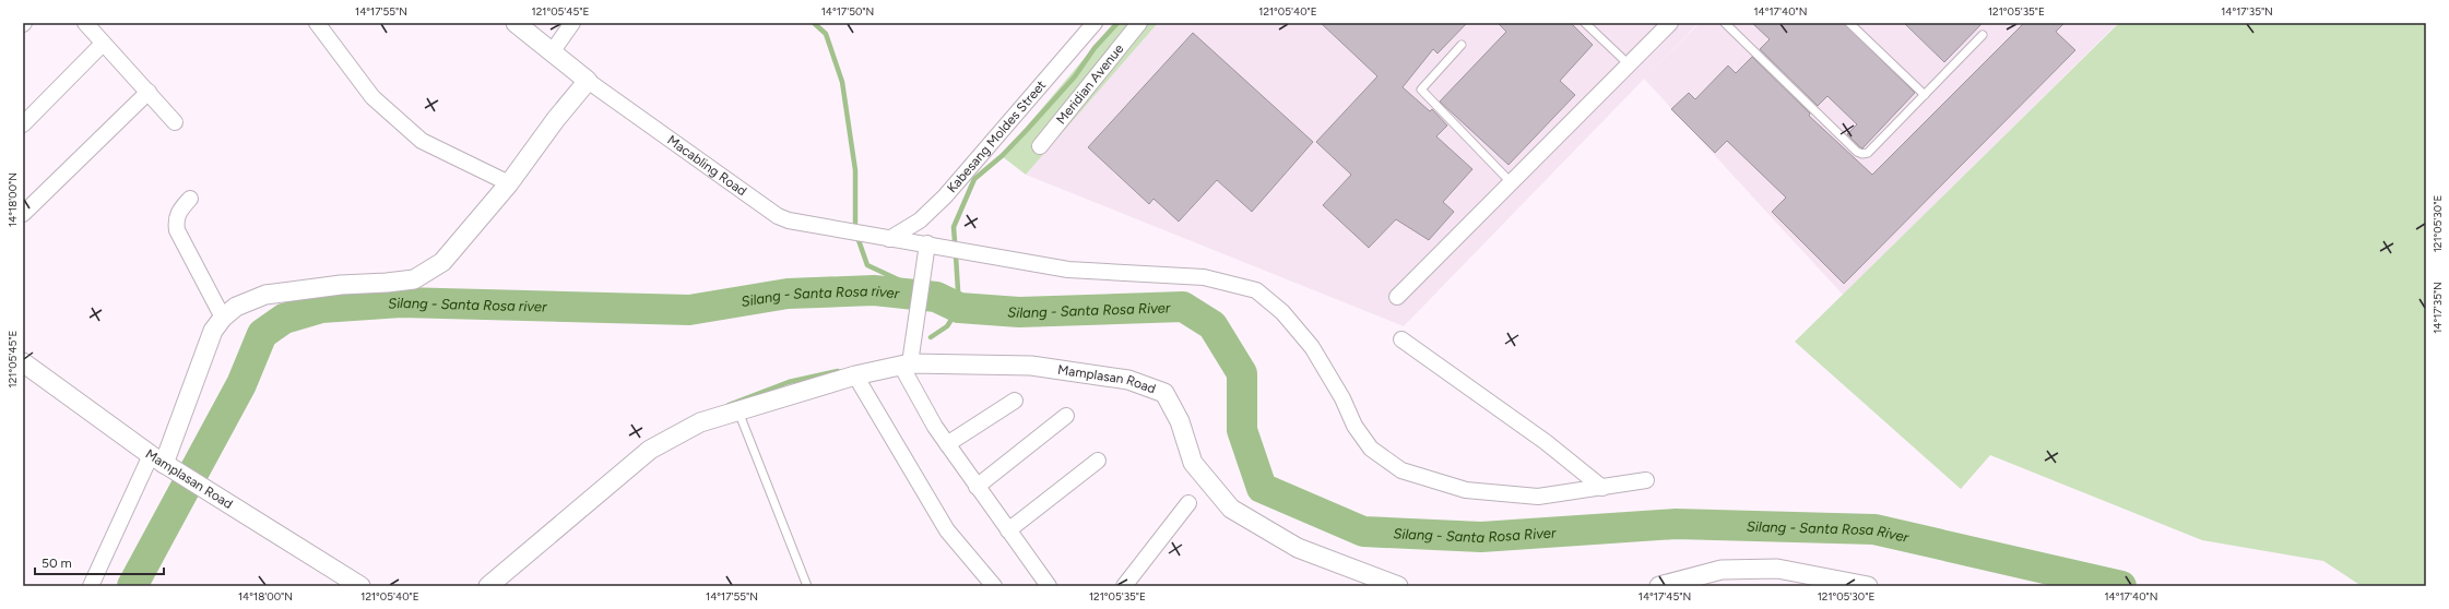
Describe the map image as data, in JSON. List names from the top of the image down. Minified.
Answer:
{"streets":{"street":["Meridian Avenue","Kabesang Moldes Street","Macabling Road","Mamplasan Road"]},"crossings":[["Kabesang Moldes Street","Macabling Road"]],"water":["Silang - Santa Rosa river","Silang - Santa Rosa River"],"scale_bar":"50 m","coordinates":["14°17'55\"N","121°05'45\"E","14°17'50\"N","121°05'40\"E","14°17'40\"N","121°05'35\"E","14°17'35\"N","14°18'00\"N","121°05'30\"E","14°17'45\"N"]}
